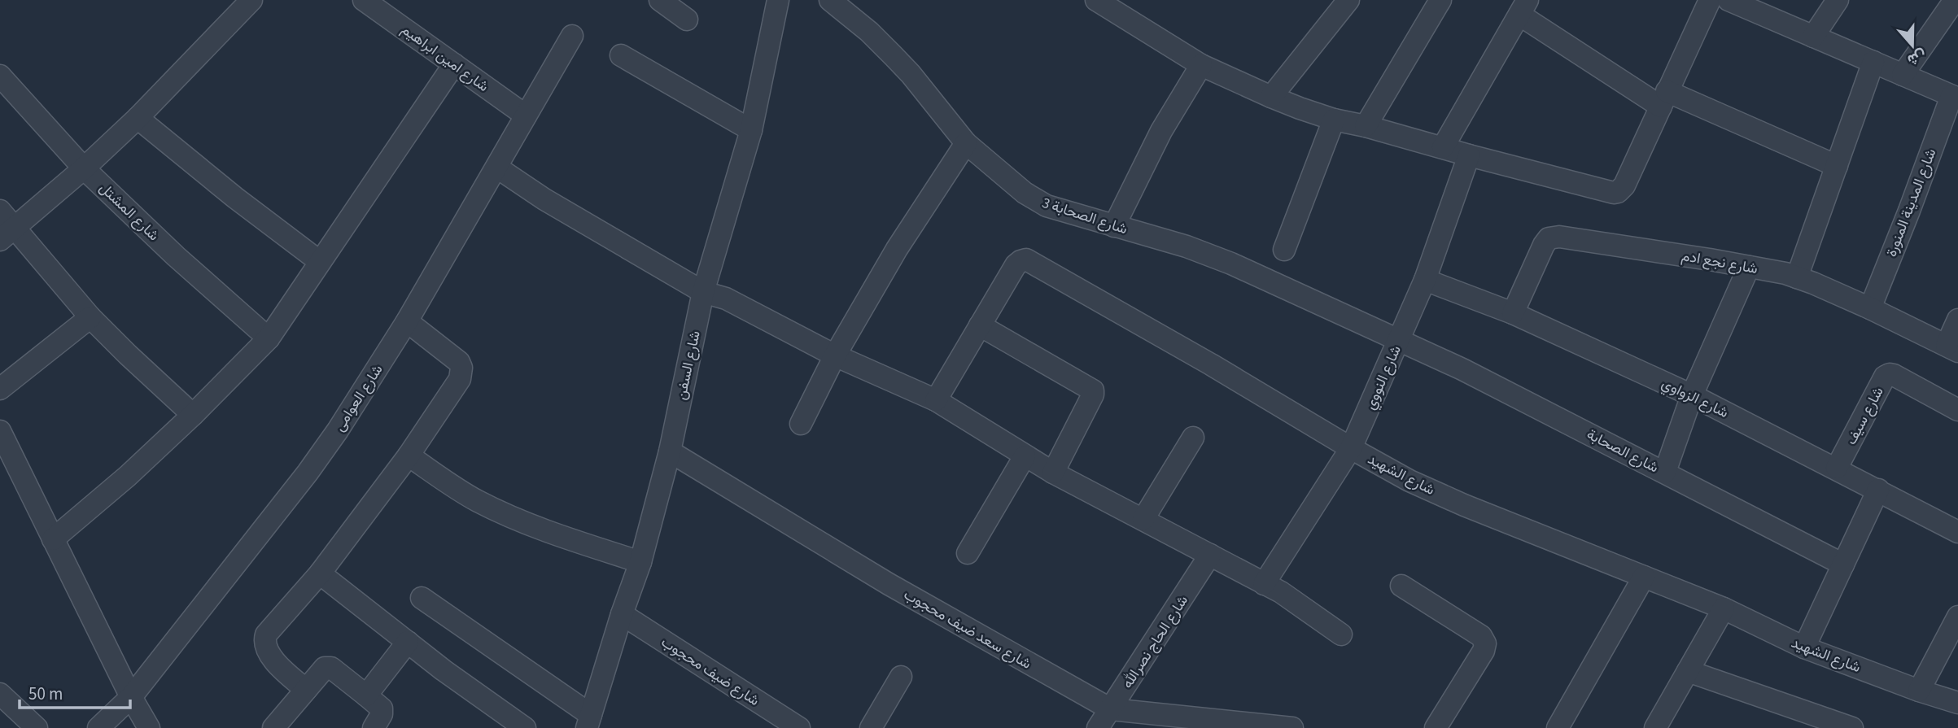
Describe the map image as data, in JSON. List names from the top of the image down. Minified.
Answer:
{"streets":{"street":["شارع امين ابراهيم","شارع المدينة المنورة","شارع المشتل","شارع الصحابة 3","شارع نجع ادم","شارع السفن","شارع النووي","شارع العوامى","شارع الزواوي","شارع سيف","شارع الصحابة","شارع الشهيد","شارع سعد ضيف محجوب","شارع الحاج نصرالله","شارع ضيف محجوب"]},"crossings":[["شارع امين ابراهيم","شارع العوامى"],["شارع المدينة المنورة","شارع نجع ادم"],["شارع الصحابة 3","شارع النووي"],["شارع الصحابة 3","شارع الصحابة"],["شارع نجع ادم","شارع الزواوي"],["شارع السفن","شارع سعد ضيف محجوب"],["شارع السفن","شارع ضيف محجوب"],["شارع النووي","شارع الزواوي"],["شارع النووي","شارع الصحابة"],["شارع النووي","شارع الشهيد"],["شارع الزواوي","شارع سيف"],["شارع سعد ضيف محجوب","شارع الحاج نصرالله"]],"scale_bar":"50 m","north":"bottom"}
